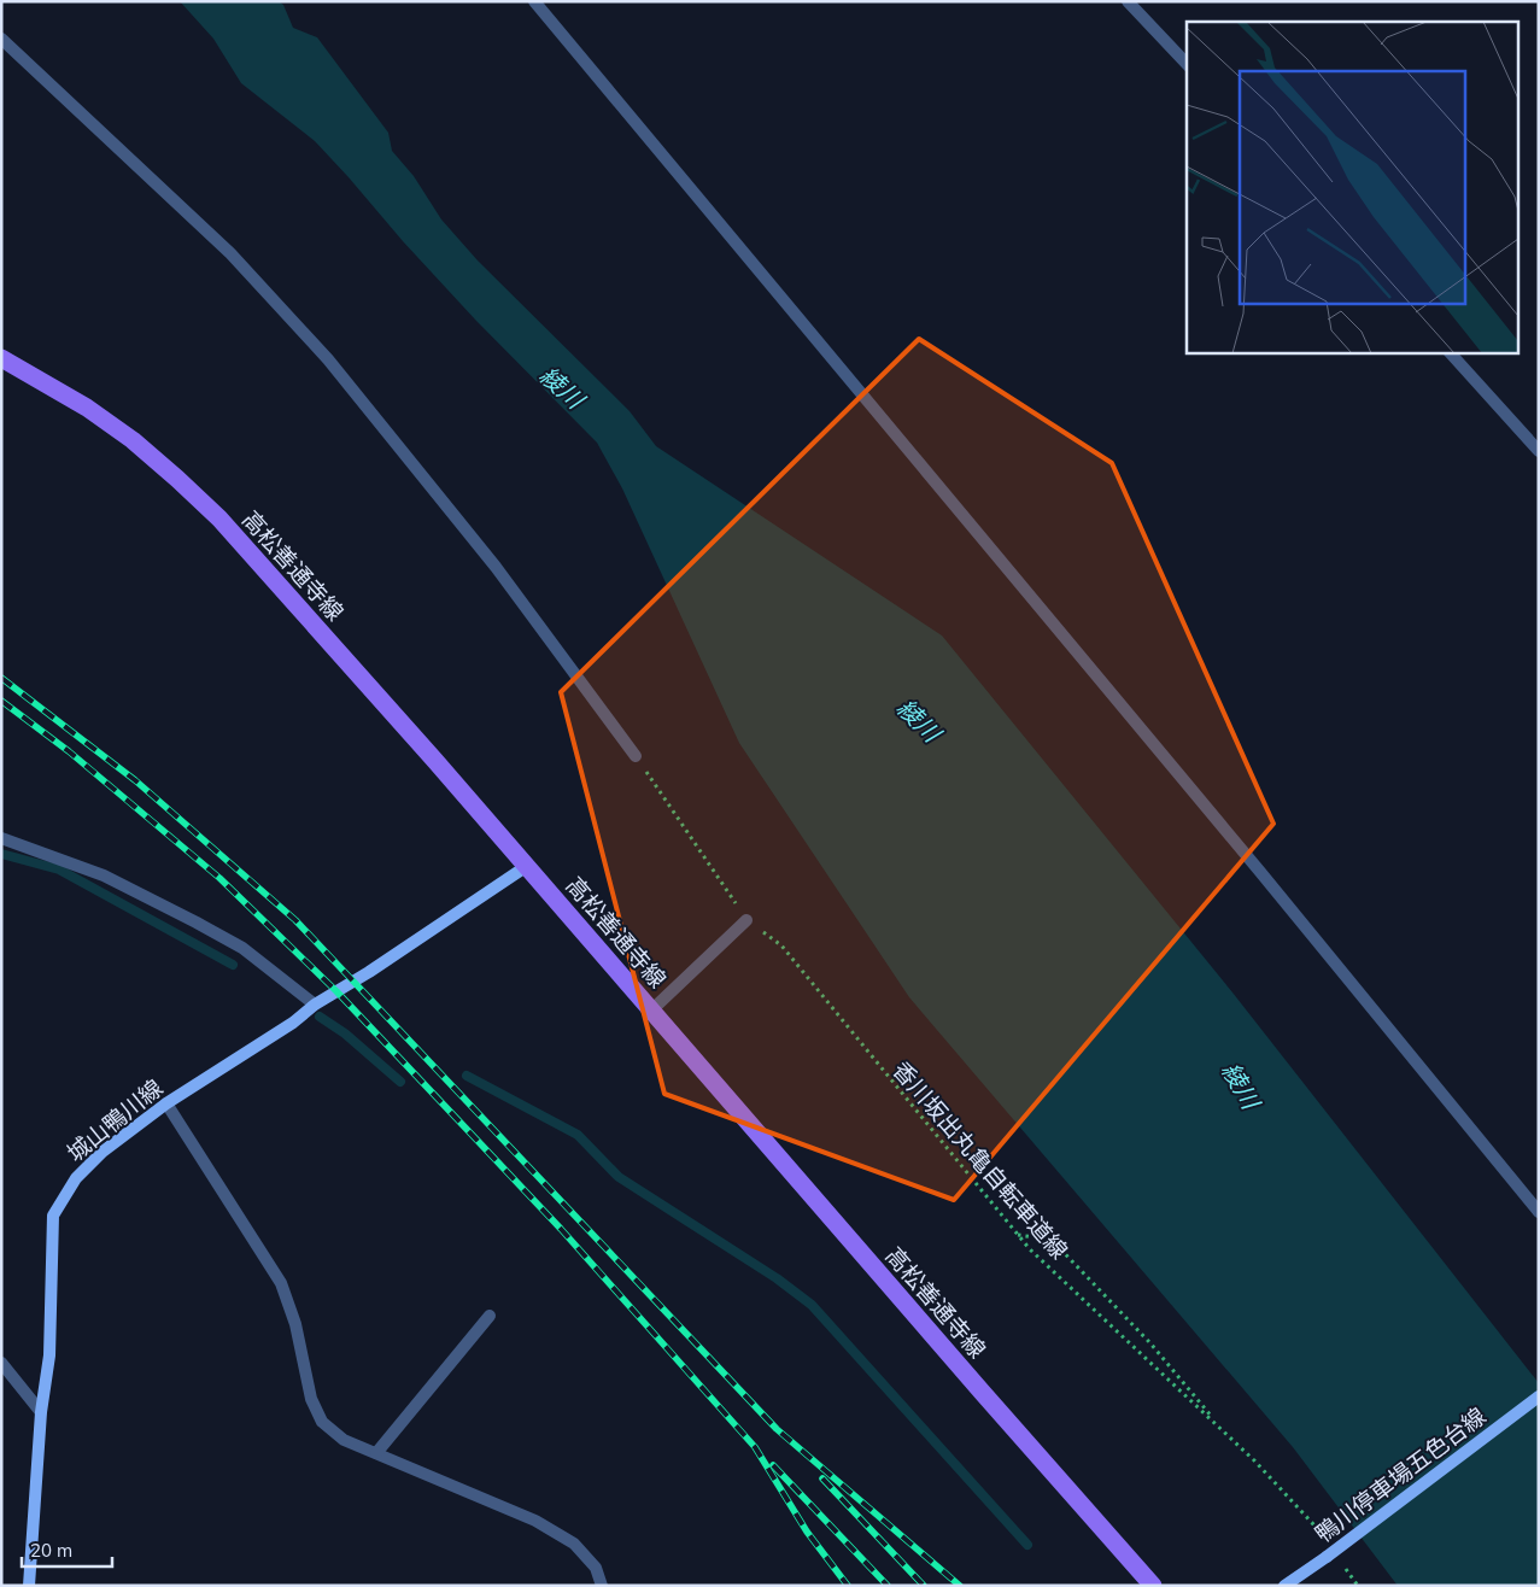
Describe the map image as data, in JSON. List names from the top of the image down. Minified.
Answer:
{"streets":{"main road":["高松善通寺線","城山鴨川線","鴨川停車場五色台線"],"path":["香川坂出丸亀自転車道線"]},"crossings":[["高松善通寺線","城山鴨川線"],["香川坂出丸亀自転車道線","鴨川停車場五色台線"]],"water":["綾川"],"scale_bar":"20 m"}
